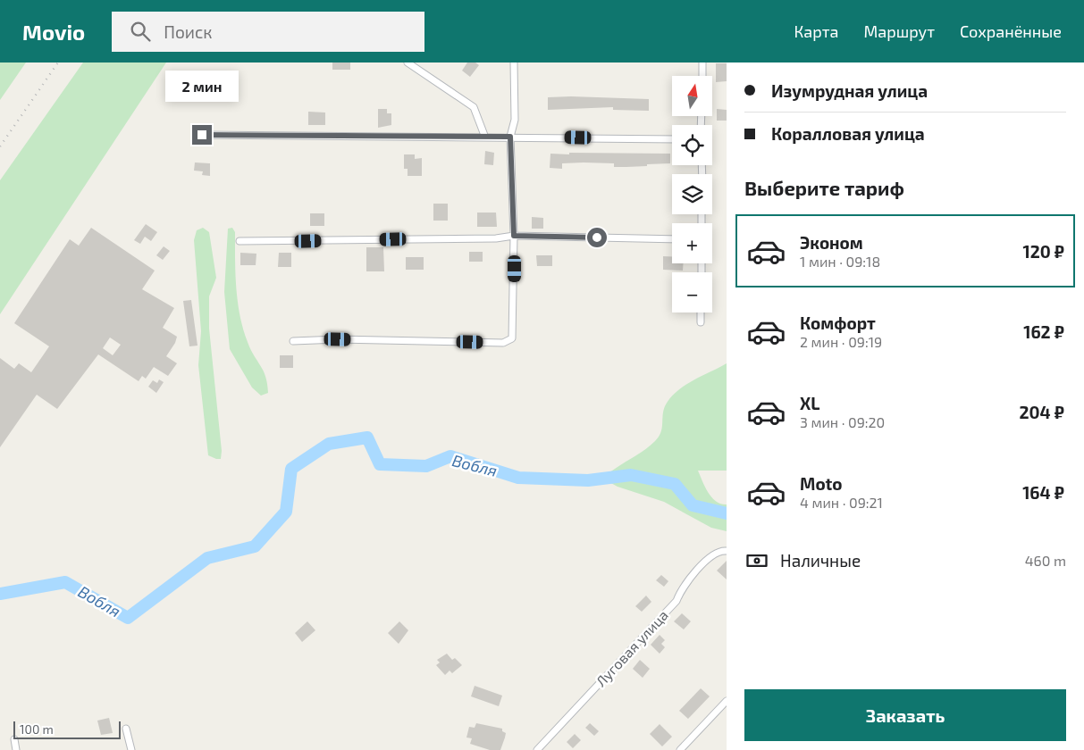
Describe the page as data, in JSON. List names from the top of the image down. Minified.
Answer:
{"streets":{"street":["Луговая улица"]},"water":["Вобля"],"scale_bar":"100 m","north":"top","page":{"header":"Movio","search":"Поиск","nav":["Карта","Маршрут","Сохранённые"],"banner":["Изумрудная улица","Коралловая улица"],"bubble":"2 мин","map_buttons":["+","−"],"heading":"Выберите тариф","list":[{"name":"Эконом","note":"1 мин · 09:18","value":"120 ₽"},{"name":"Комфорт","note":"2 мин · 09:19","value":"162 ₽"},{"name":"XL","note":"3 мин · 09:20","value":"204 ₽"},{"name":"Moto","note":"4 мин · 09:21","value":"164 ₽"}],"pay":["Наличные","460 m"],"buttons":"Заказать","scale":"100 m"}}
